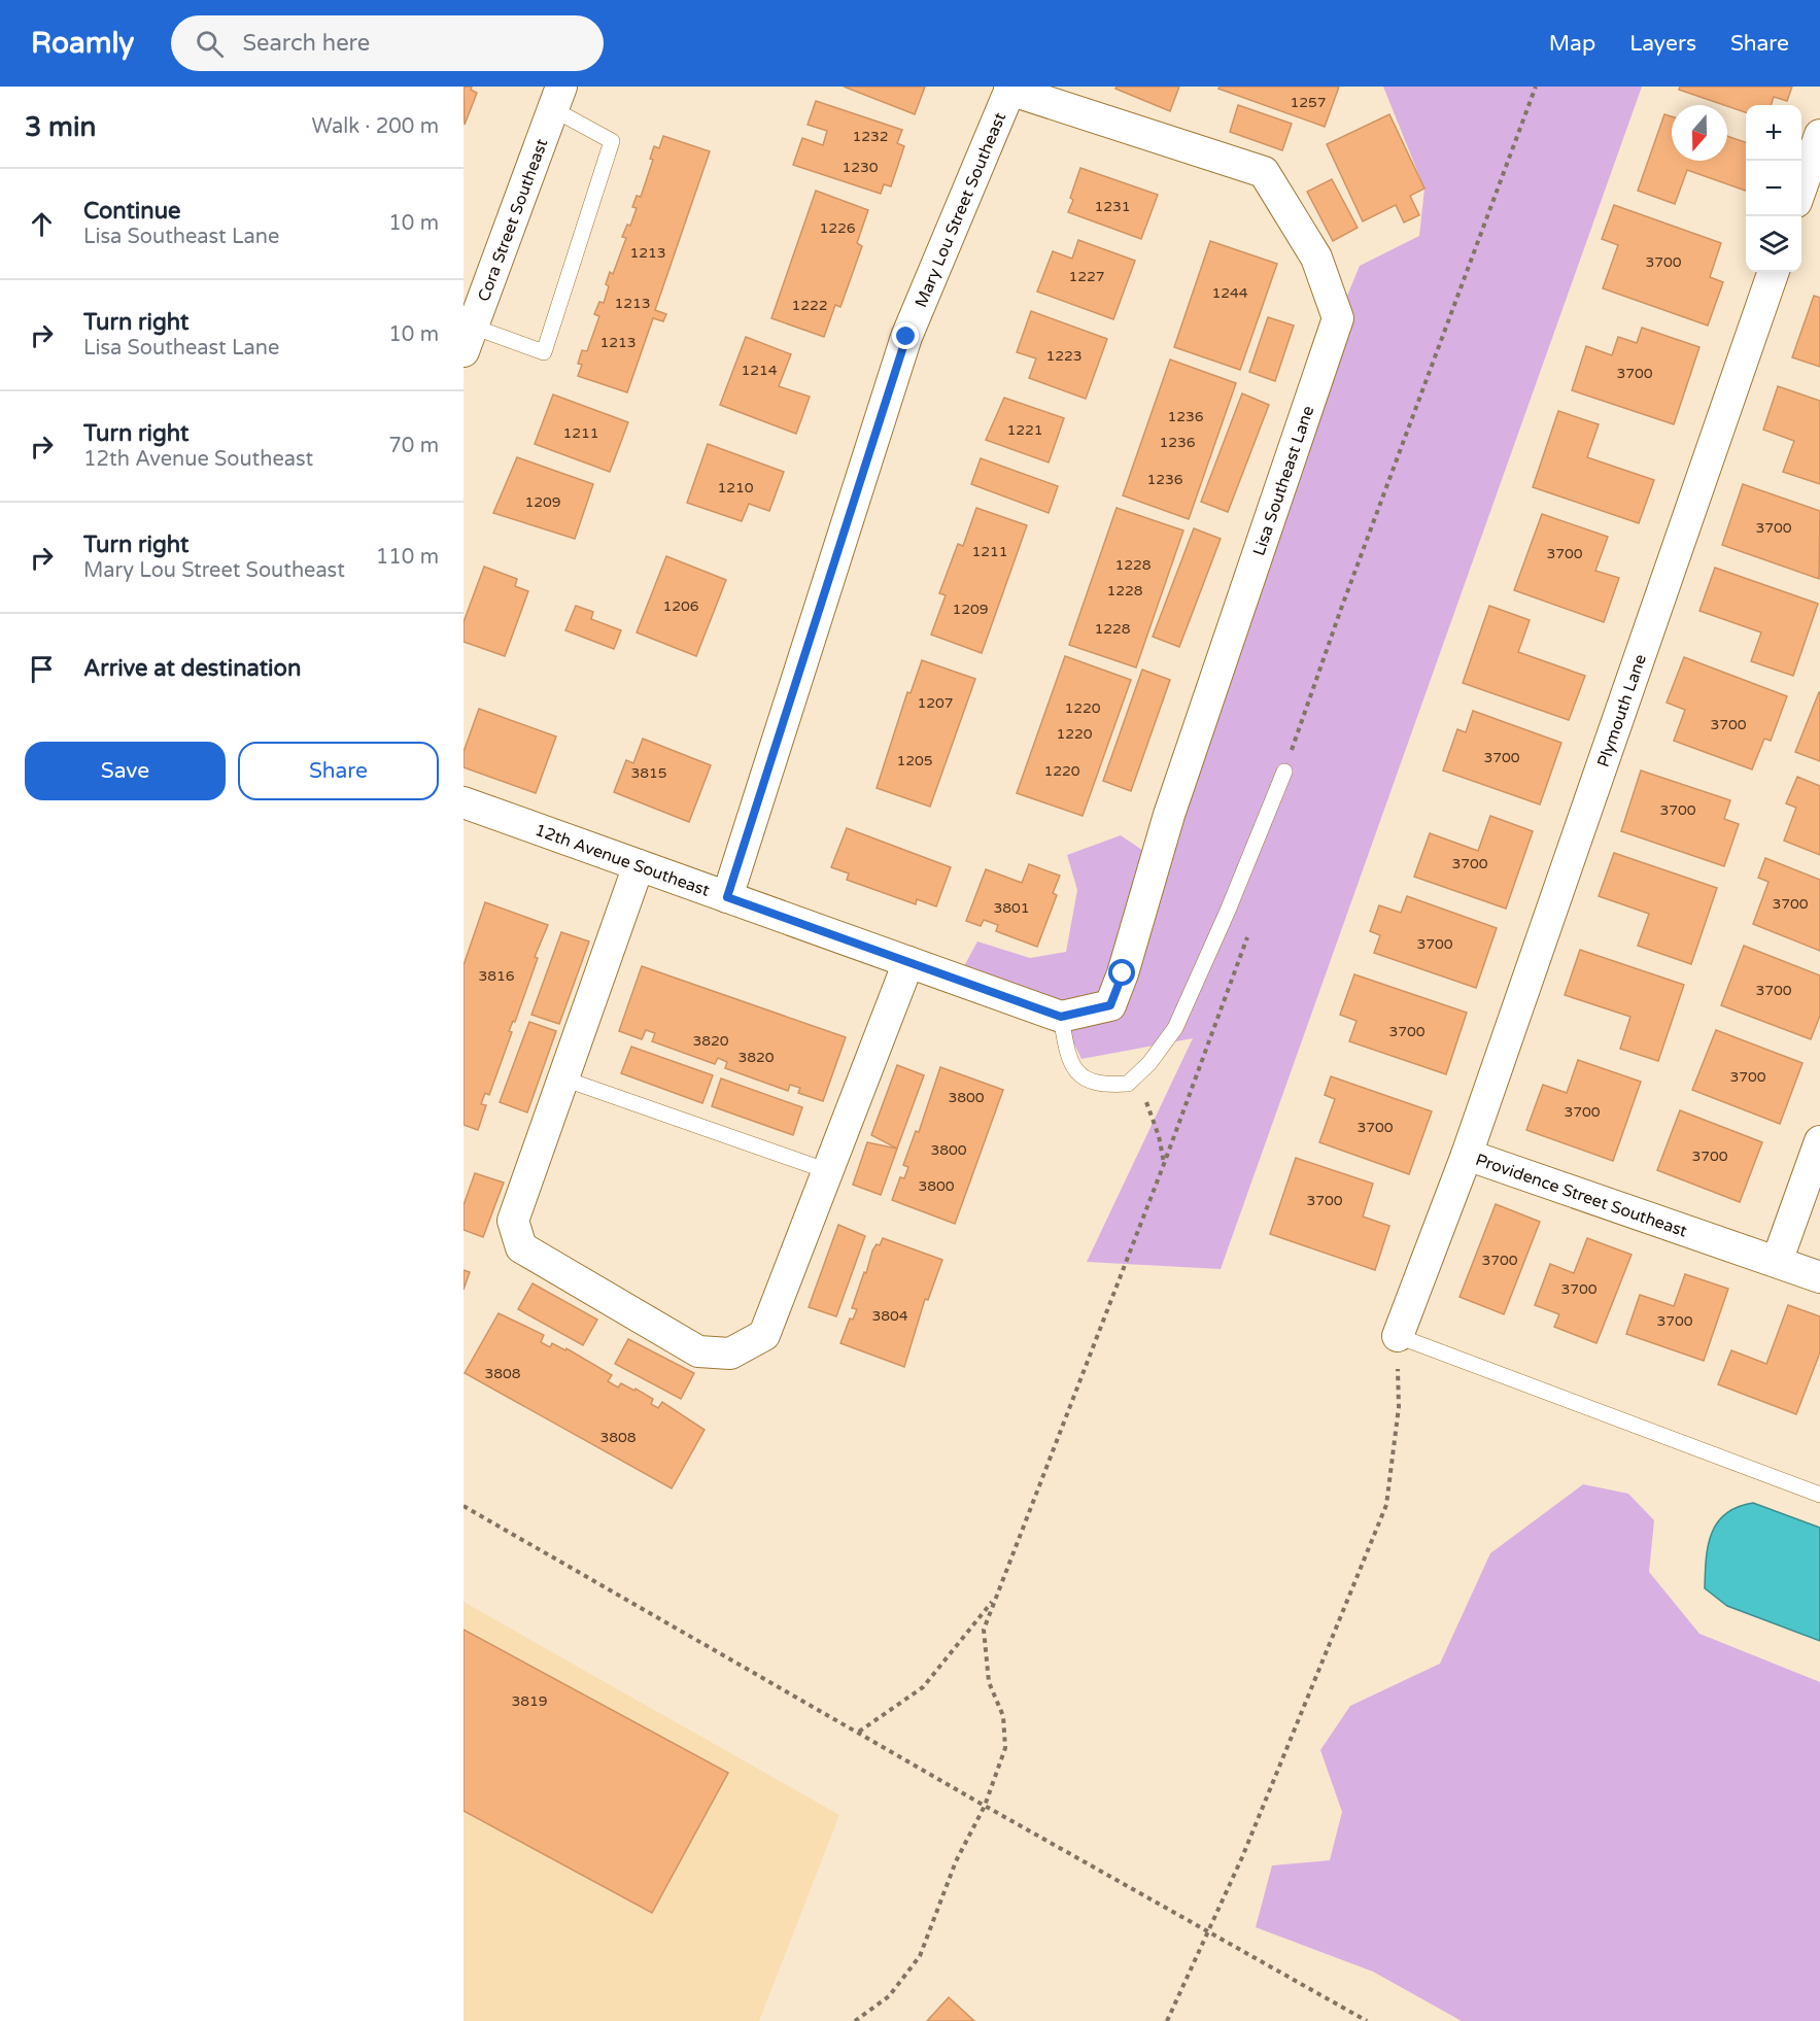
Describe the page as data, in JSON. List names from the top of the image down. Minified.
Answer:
{"streets":{"street":["Mary Lou Street Southeast","Cora Street Southeast","Lisa Southeast Lane","Plymouth Lane","12th Avenue Southeast","Providence Street Southeast"]},"crossings":[["Mary Lou Street Southeast","Lisa Southeast Lane"],["Mary Lou Street Southeast","12th Avenue Southeast"],["Lisa Southeast Lane","12th Avenue Southeast"],["Plymouth Lane","Providence Street Southeast"]],"house_numbers":["1257","1232","1230","1231","1226","1213","3700","1227","1244","1213","1222","1213","1223","1214","3700","1236","1221","1211","1236","1236","1210","1209","3700","1211","3700","1228","1228","1206","1209","1228","1207","1220","3700","1220","3700","1205","1220","3815","3700","3700","3700","3801","3700","3816","3700","3700","3820","3820","3700","3800","3700","3700","3800","3700","3800","3700","3700","3700","3804","3700","3808","3808","3819"],"north":"bottom","page":{"header":"Roamly","search":"Search here","nav":["Map","Layers","Share"],"heading":["3 min","Walk · 200 m"],"map_buttons":["+","−"],"list":[["Continue","Lisa Southeast Lane","10 m"],["Turn right","Lisa Southeast Lane","10 m"],["Turn right","12th Avenue Southeast","70 m"],["Turn right","Mary Lou Street Southeast","110 m"],"Arrive at destination"],"buttons":["Save","Share"]}}
